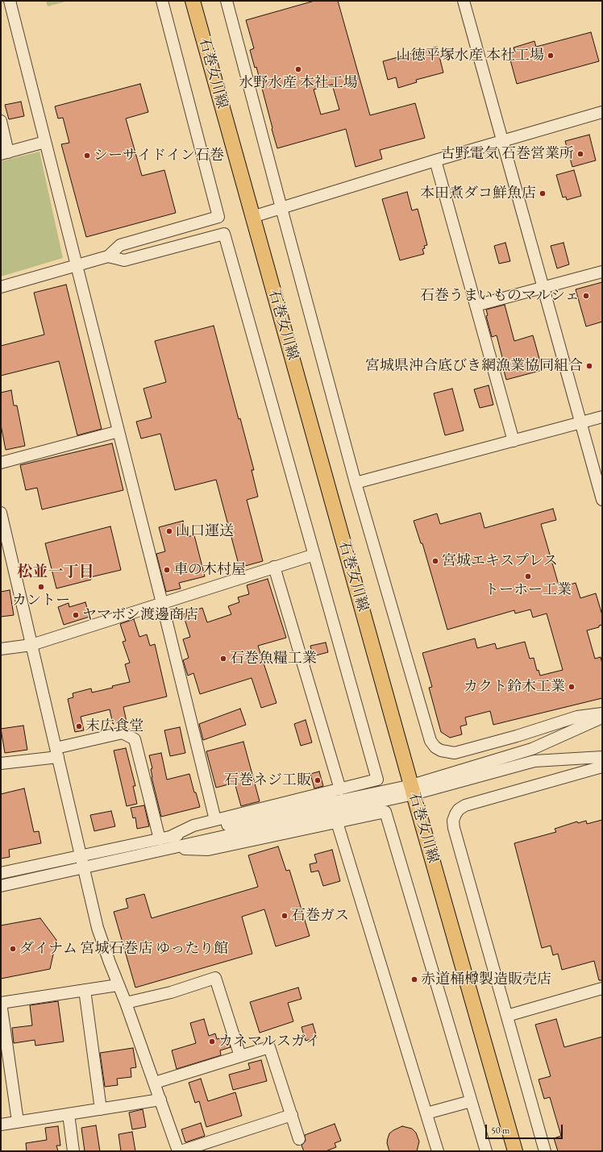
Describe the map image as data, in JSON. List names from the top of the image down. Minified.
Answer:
{"streets":{"main road":["石巻女川線"]},"districts":["松並一丁目"],"places":["山徳平塚水産 本社工場","水野水産 本社工場","古野電気 石巻営業所","シーサイドイン石巻","本田煮ダコ鮮魚店","石巻うまいものマルシェ","宮城県沖合底びき網漁業協同組合","山口運送","宮城エキスプレス","車の木村屋","トーホー工業","カントー","ヤマボシ渡邊商店","石巻魚糧工業","カクト鈴木工業","末広食堂","石巻ネジ工販","石巻ガス","ダイナム 宮城石巻店 ゆったり館","赤道桶樽製造販売店","カネマルスガイ"],"scale_bar":"50 m"}
